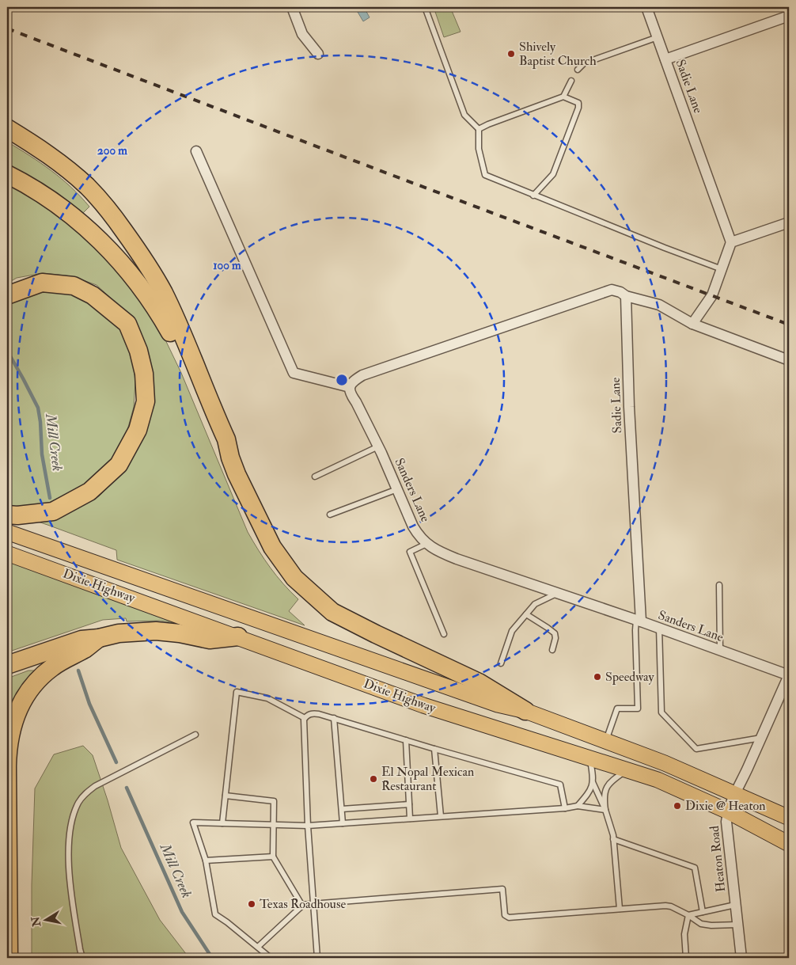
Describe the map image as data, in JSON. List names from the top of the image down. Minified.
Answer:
{"streets":{"main road":["Dixie Highway"],"street":["Sadie Lane","Sanders Lane","Heaton Road"]},"crossings":[["Sadie Lane","Sanders Lane"],["Sanders Lane","Heaton Road"],["Dixie Highway","Heaton Road"]],"water":["Mill Creek"],"places":["Shively Baptist Church","Speedway","El Nopal Mexican Restaurant","Dixie @ Heaton","Texas Roadhouse"],"north":"left","rings":["200 m","100 m"]}
